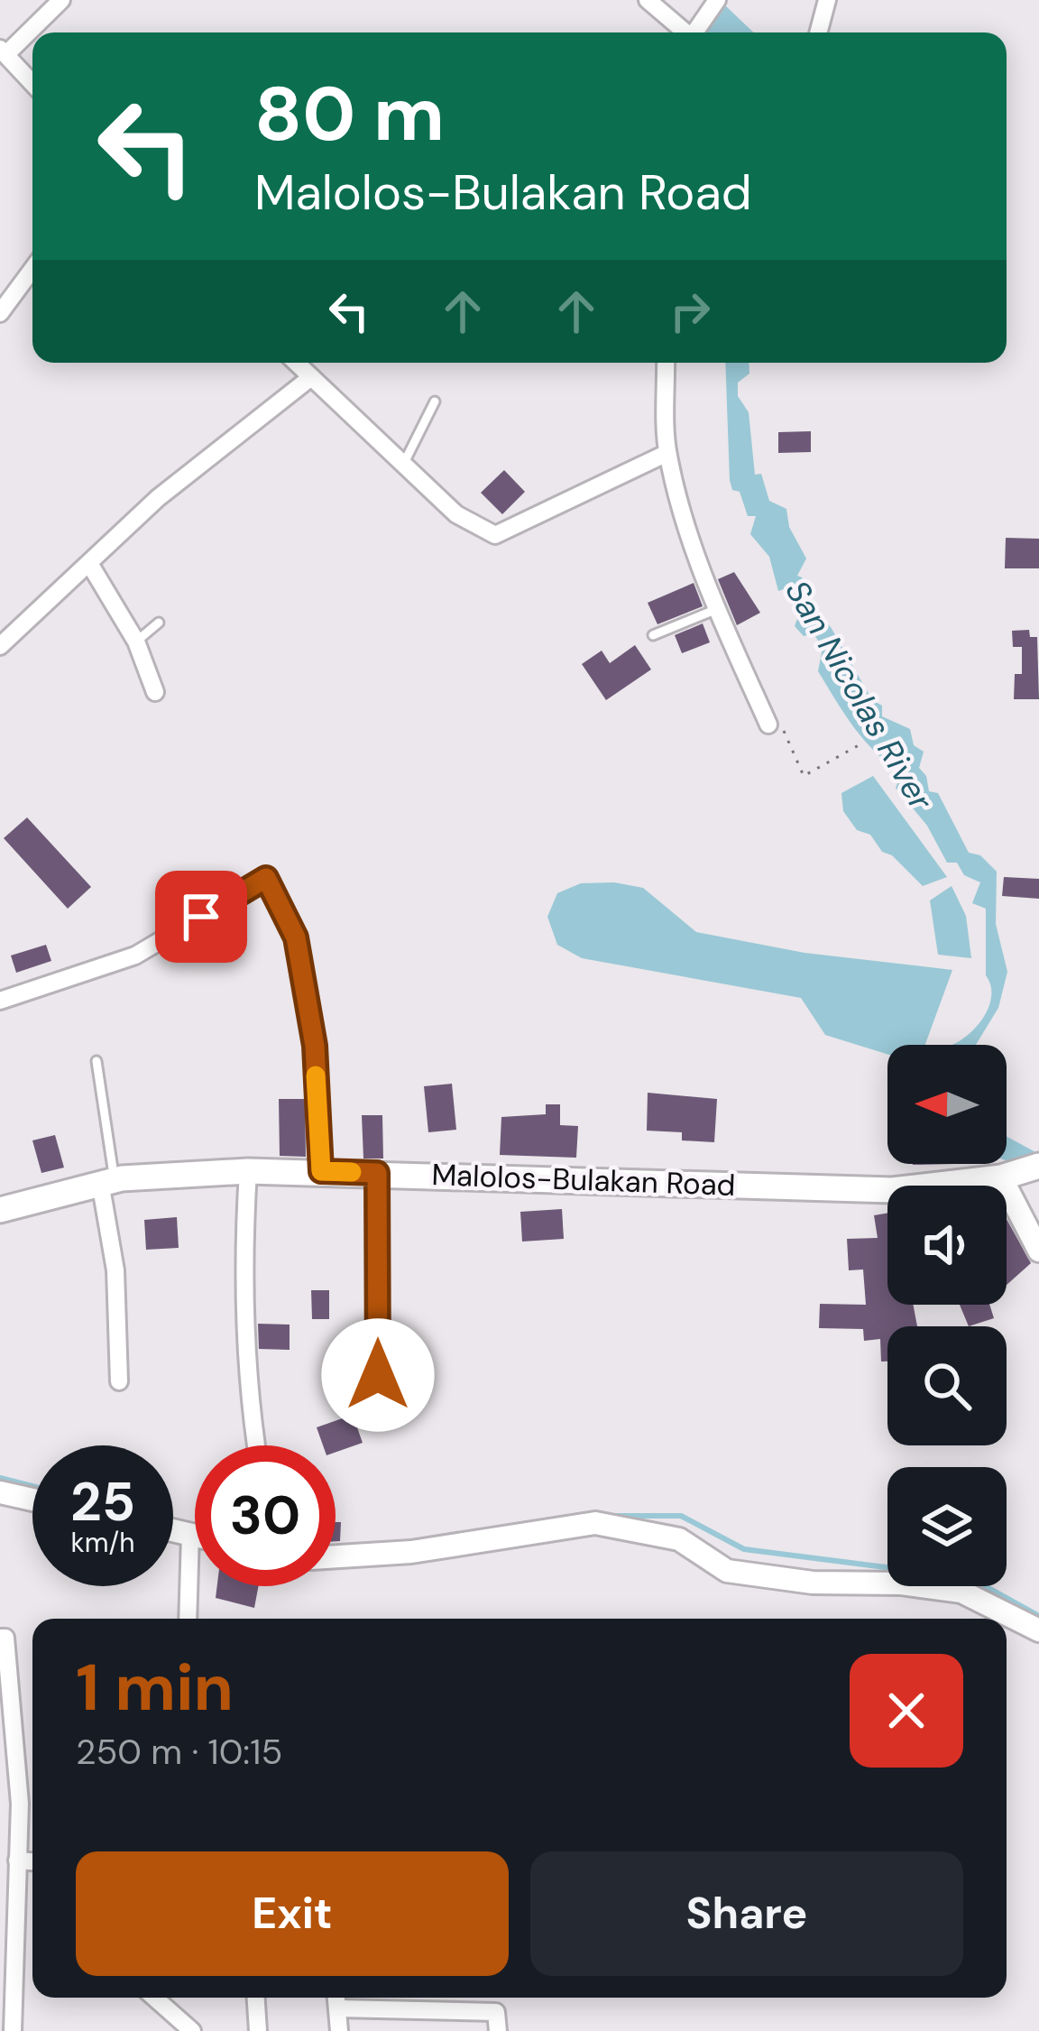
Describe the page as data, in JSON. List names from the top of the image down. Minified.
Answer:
{"streets":{"main road":["Malolos-Bulakan Road"]},"water":["San Nicolas River"],"north":"left","page":{"turn":["80 m","Malolos-Bulakan Road"],"speed":"25 km/h","limit":"30","heading":["1 min","250 m · 10:15"],"buttons":["Exit","Share"]}}
